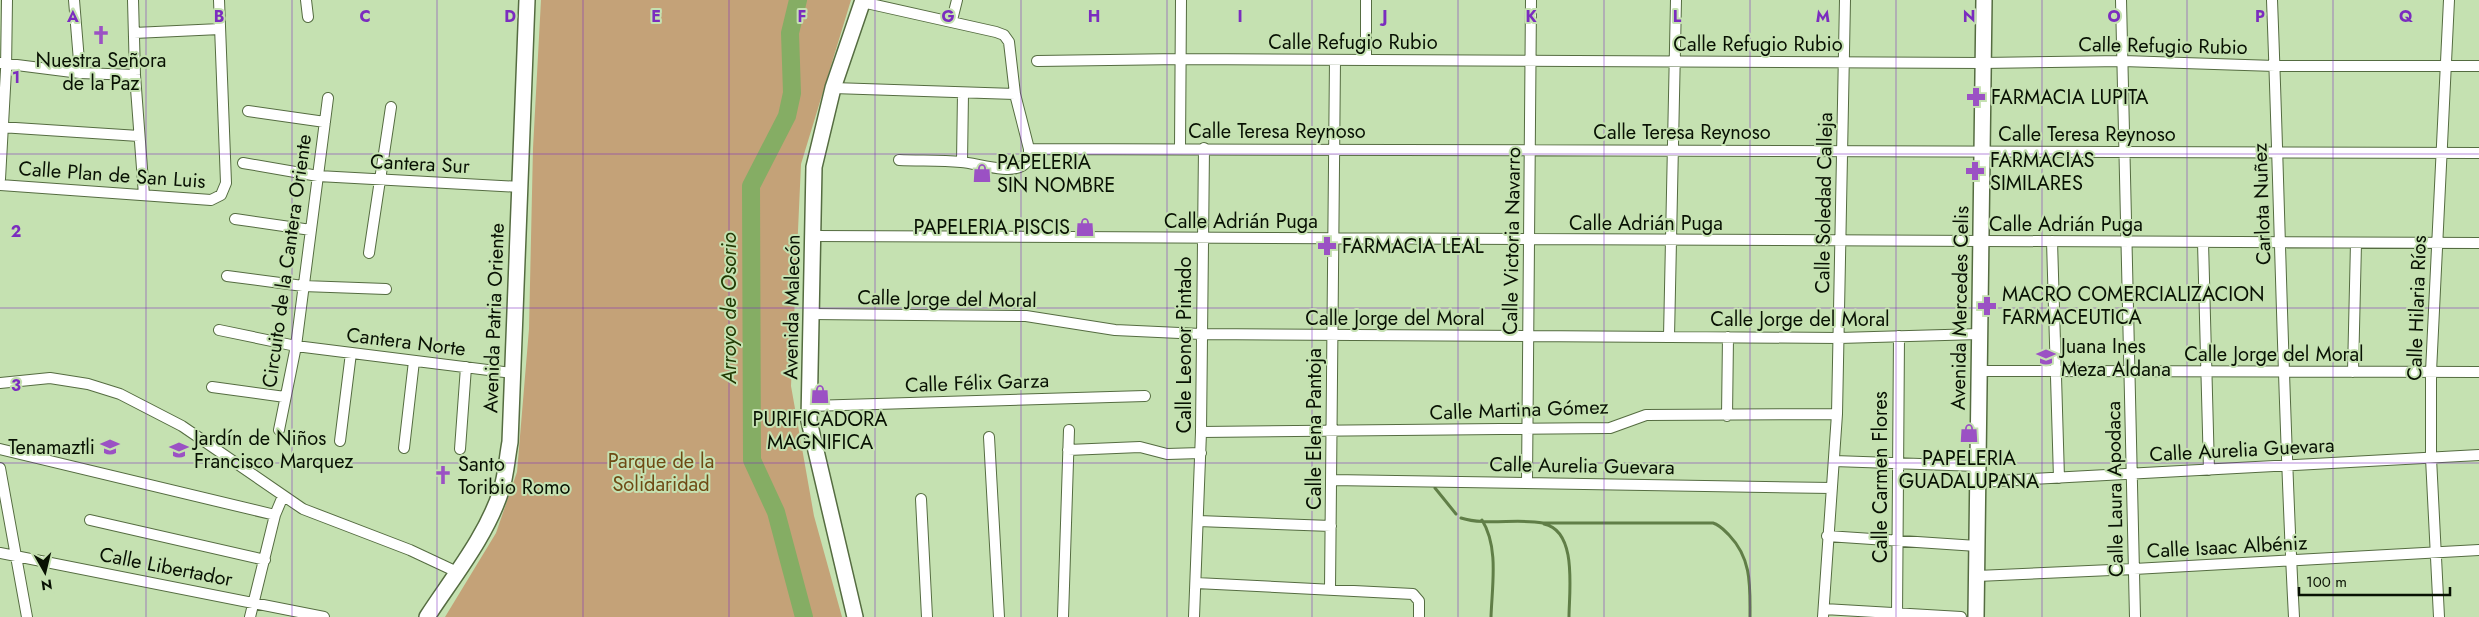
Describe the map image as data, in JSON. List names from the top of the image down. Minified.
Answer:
{"streets":{"street":["Calle Refugio Rubio","Calle Teresa Reynoso","Cantera Sur","Calle Plan de San Luis","Calle Soledad Calleja","Carlota Nuñez","Calle Adrián Puga","Calle Victoria Navarro","Circuito de la Cantera Oriente","Calle Jorge del Moral","Avenida Malecón","Avenida Mercedes Celis","Calle Hilaria Ríos","Avenida Patria Oriente","Cantera Norte","Calle Leonor Pintado","Calle Félix Garza","Calle Martina Gómez","Calle Elena Pantoja","Calle Aurelia Guevara","Calle Carmen Flores","Calle Laura Apodaca","Calle Isaac Albéniz","Calle Libertador"]},"crossings":[["Calle Refugio Rubio","Calle Soledad Calleja"],["Calle Refugio Rubio","Carlota Nuñez"],["Calle Refugio Rubio","Calle Victoria Navarro"],["Calle Refugio Rubio","Avenida Mercedes Celis"],["Calle Refugio Rubio","Calle Hilaria Ríos"],["Calle Refugio Rubio","Calle Elena Pantoja"],["Calle Refugio Rubio","Calle Laura Apodaca"],["Calle Teresa Reynoso","Calle Soledad Calleja"],["Calle Teresa Reynoso","Carlota Nuñez"],["Calle Teresa Reynoso","Calle Victoria Navarro"],["Calle Teresa Reynoso","Avenida Mercedes Celis"],["Calle Teresa Reynoso","Calle Hilaria Ríos"],["Calle Teresa Reynoso","Calle Leonor Pintado"],["Calle Teresa Reynoso","Calle Elena Pantoja"],["Calle Teresa Reynoso","Calle Laura Apodaca"],["Cantera Sur","Circuito de la Cantera Oriente"],["Cantera Sur","Avenida Patria Oriente"],["Calle Soledad Calleja","Calle Adrián Puga"],["Calle Soledad Calleja","Calle Jorge del Moral"],["Calle Soledad Calleja","Calle Martina Gómez"],["Calle Soledad Calleja","Calle Aurelia Guevara"],["Carlota Nuñez","Calle Adrián Puga"],["Carlota Nuñez","Calle Jorge del Moral"],["Carlota Nuñez","Calle Aurelia Guevara"],["Carlota Nuñez","Calle Isaac Albéniz"],["Calle Adrián Puga","Calle Victoria Navarro"],["Calle Adrián Puga","Avenida Malecón"],["Calle Adrián Puga","Avenida Mercedes Celis"],["Calle Adrián Puga","Calle Hilaria Ríos"],["Calle Adrián Puga","Calle Leonor Pintado"],["Calle Adrián Puga","Calle Elena Pantoja"],["Calle Adrián Puga","Calle Laura Apodaca"],["Calle Victoria Navarro","Calle Jorge del Moral"],["Calle Victoria Navarro","Calle Martina Gómez"],["Calle Victoria Navarro","Calle Aurelia Guevara"],["Circuito de la Cantera Oriente","Cantera Norte"],["Calle Jorge del Moral","Avenida Malecón"],["Calle Jorge del Moral","Avenida Mercedes Celis"],["Calle Jorge del Moral","Calle Hilaria Ríos"],["Calle Jorge del Moral","Calle Leonor Pintado"],["Calle Jorge del Moral","Calle Elena Pantoja"],["Calle Jorge del Moral","Calle Carmen Flores"],["Calle Jorge del Moral","Calle Laura Apodaca"],["Avenida Malecón","Calle Félix Garza"],["Avenida Mercedes Celis","Calle Aurelia Guevara"],["Avenida Mercedes Celis","Calle Isaac Albéniz"],["Calle Hilaria Ríos","Calle Aurelia Guevara"],["Calle Hilaria Ríos","Calle Isaac Albéniz"],["Avenida Patria Oriente","Cantera Norte"],["Calle Leonor Pintado","Calle Martina Gómez"],["Calle Martina Gómez","Calle Elena Pantoja"],["Calle Elena Pantoja","Calle Aurelia Guevara"],["Calle Aurelia Guevara","Calle Laura Apodaca"],["Calle Laura Apodaca","Calle Isaac Albéniz"]],"water":["Arroyo de Osorio"],"parks":["Parque de la Solidaridad"],"places":{"church":["Nuestra Señora de la Paz","Santo Toribio Romo"],"pharmacy":["FARMACIA LUPITA","FARMACIAS SIMILARES","FARMACIA LEAL","MACRO COMERCIALIZACION FARMACEUTICA"],"shop":["PAPELERIA SIN NOMBRE","PAPELERIA PISCIS","PURIFICADORA MAGNIFICA","PAPELERIA GUADALUPANA"],"school or university":["Juana Ines Meza Aldana","Tenamaztli","Jardín de Niños Francisco Marquez"]},"scale_bar":"100 m","north":"bottom","grid":{"columns":["A","B","C","D","E","F","G","H","I","J","K","L","M","N","O","P","Q"],"rows":["1","2","3"]}}
